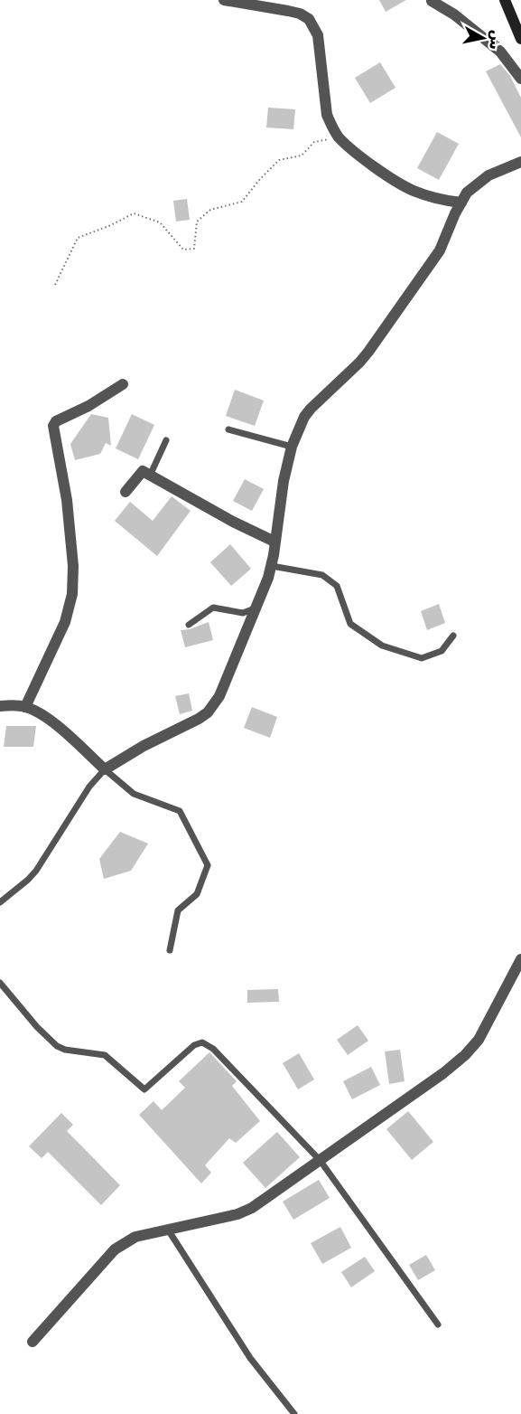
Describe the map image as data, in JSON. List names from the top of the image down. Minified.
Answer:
{"north":"right"}
